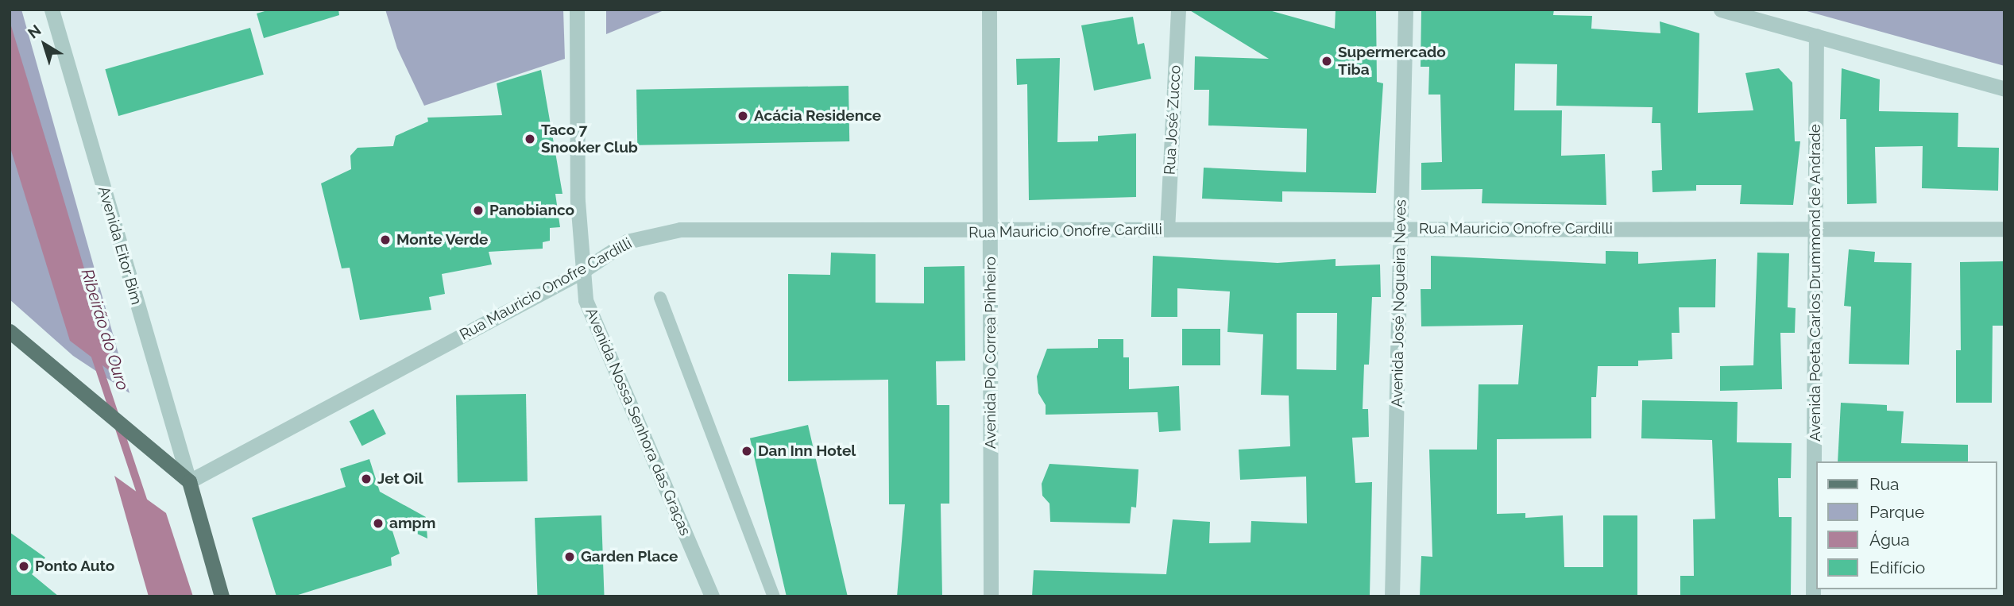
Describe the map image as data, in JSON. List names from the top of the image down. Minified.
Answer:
{"streets":{"street":["Rua José Zucco","Rua Mauricio Onofre Cardilli","Avenida Eitor Bim","Avenida Poeta Carlos Drummond de Andrade","Avenida José Nogueira Neves","Avenida Pio Correa Pinheiro","Avenida Nossa Senhora das Graças"]},"crossings":[["Rua José Zucco","Rua Mauricio Onofre Cardilli"],["Rua Mauricio Onofre Cardilli","Avenida Eitor Bim"],["Rua Mauricio Onofre Cardilli","Avenida Poeta Carlos Drummond de Andrade"],["Rua Mauricio Onofre Cardilli","Avenida José Nogueira Neves"],["Rua Mauricio Onofre Cardilli","Avenida Pio Correa Pinheiro"],["Rua Mauricio Onofre Cardilli","Avenida Nossa Senhora das Graças"]],"water":["Ribeirão do Ouro"],"places":["Supermercado Tiba","Acácia Residence","Taco 7 Snooker Club","Panobianco","Monte Verde","Dan Inn Hotel","Jet Oil","ampm","Garden Place","Ponto Auto"],"legend":["Rua","Parque","Água","Edifício"],"north":"top left"}
